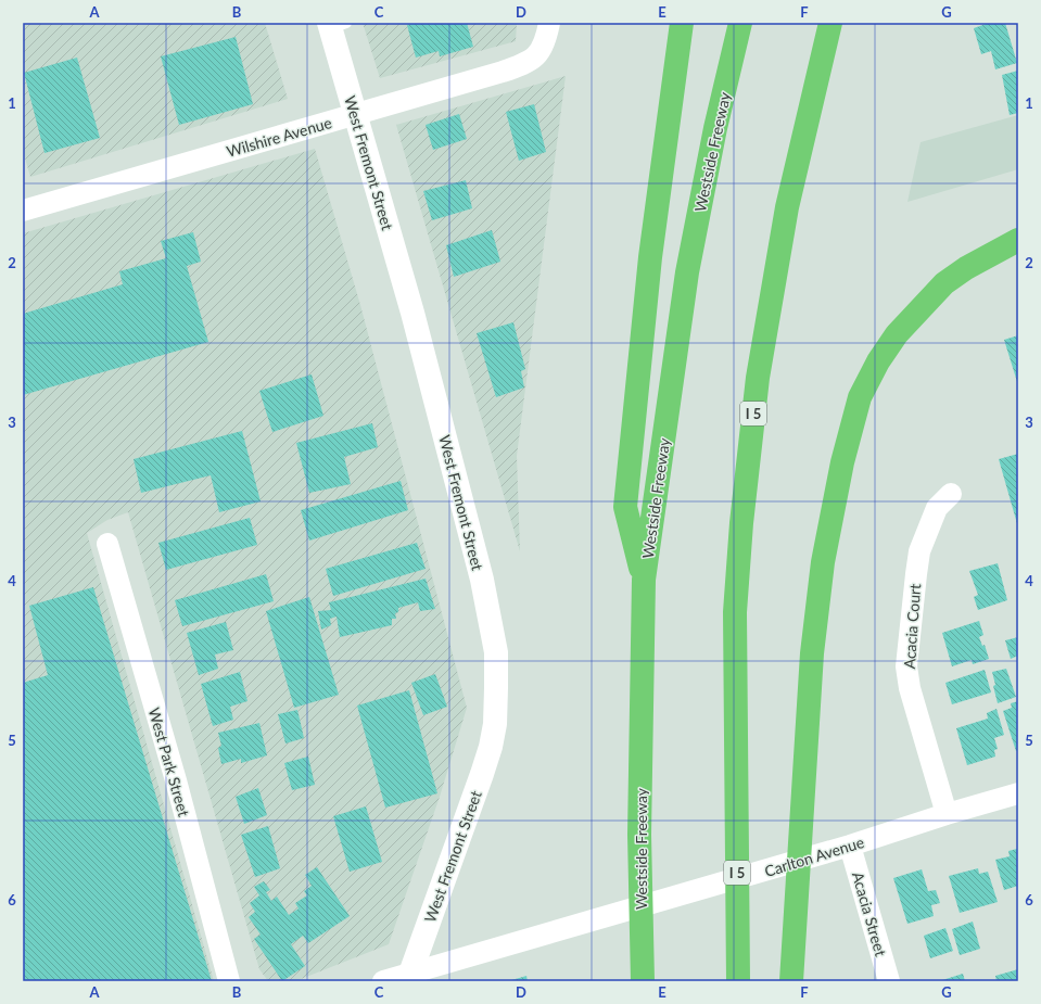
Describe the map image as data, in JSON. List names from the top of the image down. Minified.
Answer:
{"streets":{"highway":["Westside Freeway","I 5"],"street":["Wilshire Avenue","West Fremont Street","Acacia Court","West Park Street","Carlton Avenue","Acacia Street"]},"crossings":[["Wilshire Avenue","West Fremont Street"],["West Fremont Street","Carlton Avenue"],["Acacia Court","Carlton Avenue"],["Carlton Avenue","Acacia Street"]],"grid":{"columns":["A","B","C","D","E","F","G"],"rows":["1","2","3","4","5","6"]}}
